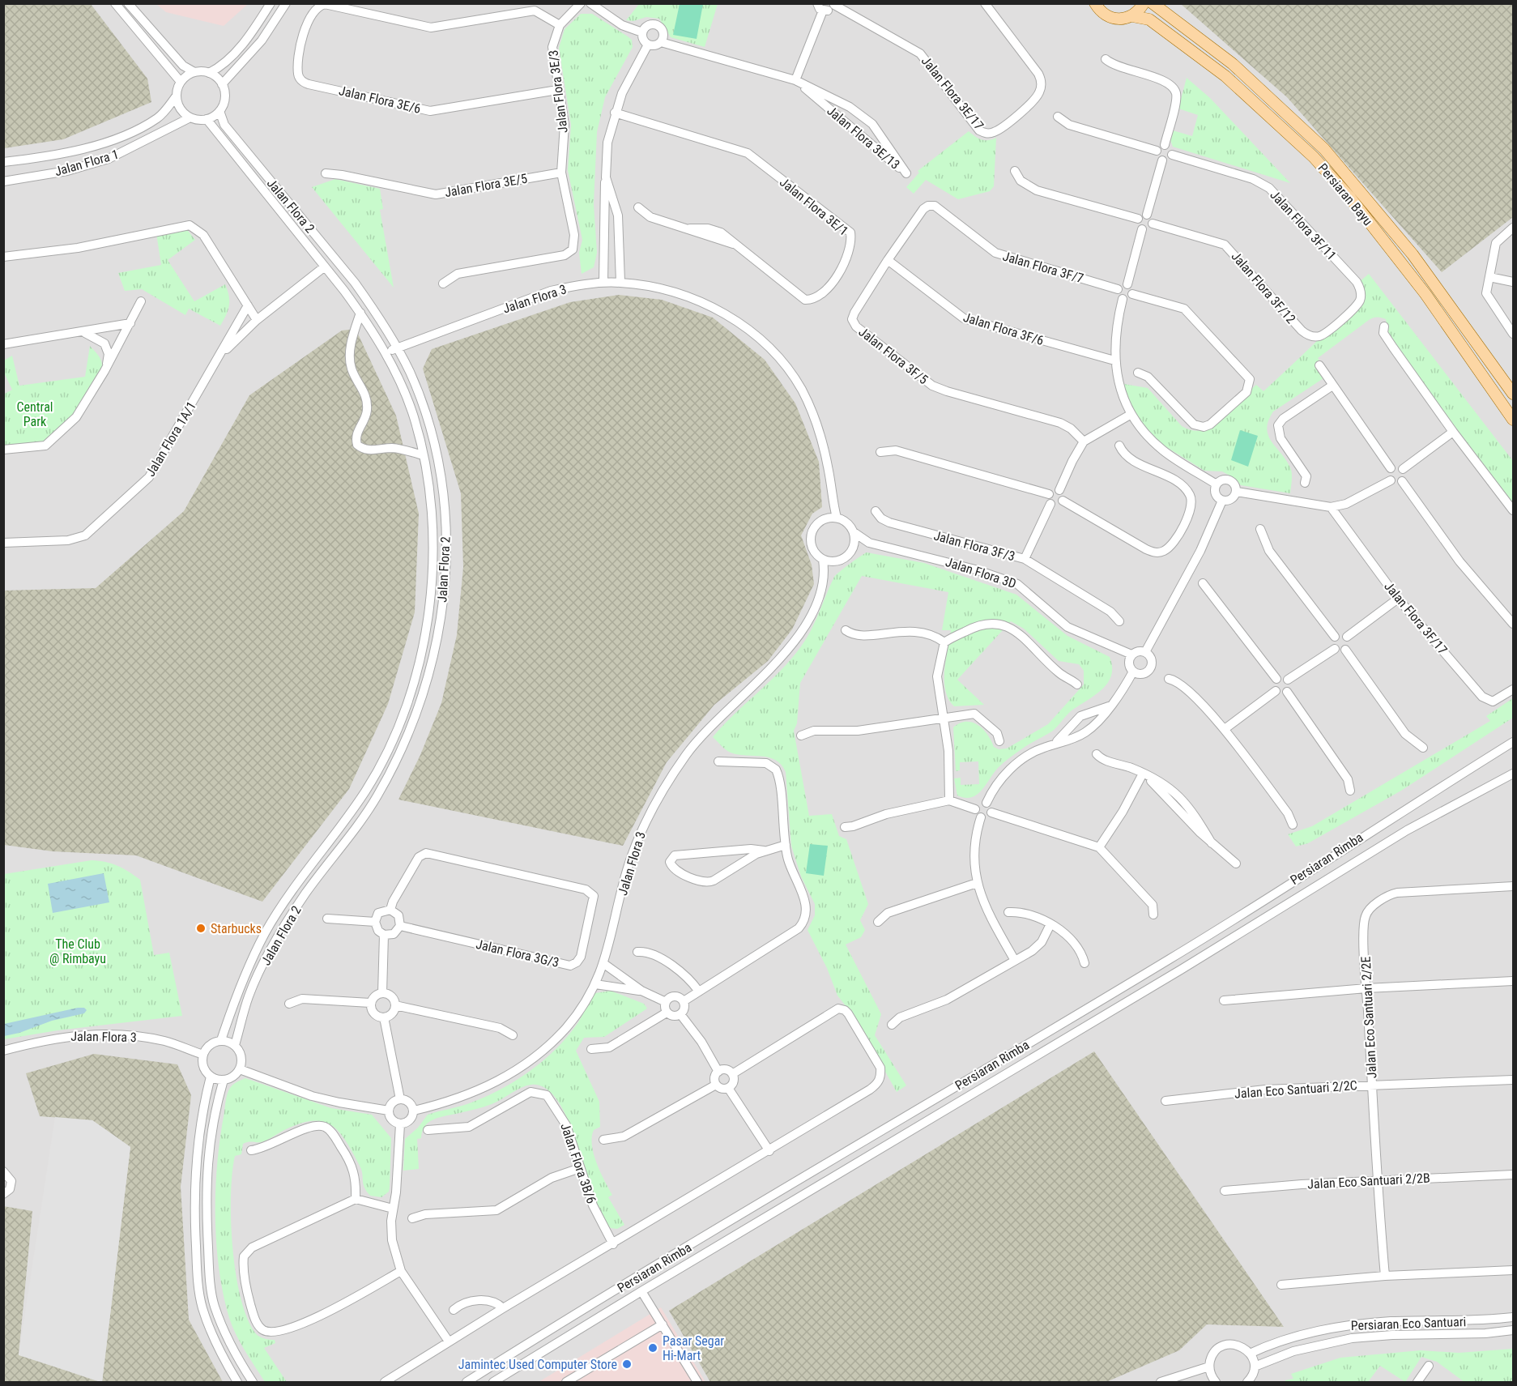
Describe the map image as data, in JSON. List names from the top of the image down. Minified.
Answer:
{"streets":{"main road":["Persiaran Bayu"],"street":["Jalan Flora 3E/3","Jalan Flora 3E/17","Jalan Flora 3E/6","Jalan Flora 3E/13","Jalan Flora 1","Jalan Flora 3E/5","Jalan Flora 2","Jalan Flora 3E/1","Jalan Flora 3F/11","Jalan Flora 3F/7","Jalan Flora 3F/12","Jalan Flora 3","Jalan Flora 3F/6","Jalan Flora 3F/5","Jalan Flora 1A/1","Jalan Flora 3F/3","Jalan Flora 3D","Jalan Flora 3F/17","Persiaran Rimba","Jalan Flora 3G/3","Jalan Eco Santuari 2/2E","Jalan Eco Santuari 2/2C","Jalan Flora 3B/6","Jalan Eco Santuari 2/2B","Persiaran Eco Santuari"]},"crossings":[["Jalan Flora 3E/3","Jalan Flora 3E/6"],["Jalan Flora 3E/3","Jalan Flora 3E/5"],["Jalan Flora 1","Jalan Flora 2"],["Jalan Flora 2","Jalan Flora 3"],["Jalan Flora 3F/11","Jalan Flora 3F/12"],["Jalan Flora 3F/7","Jalan Flora 3F/6"],["Jalan Flora 3F/7","Jalan Flora 3F/5"],["Jalan Flora 3","Jalan Flora 3D"],["Jalan Flora 3F/6","Jalan Flora 3F/5"],["Jalan Eco Santuari 2/2E","Jalan Eco Santuari 2/2C"],["Jalan Eco Santuari 2/2E","Jalan Eco Santuari 2/2B"]],"parks":["Central Park","The Club @ Rimbayu"],"places":["Starbucks","Pasar Segar Hi-Mart","Jamintec Used Computer Store"]}
